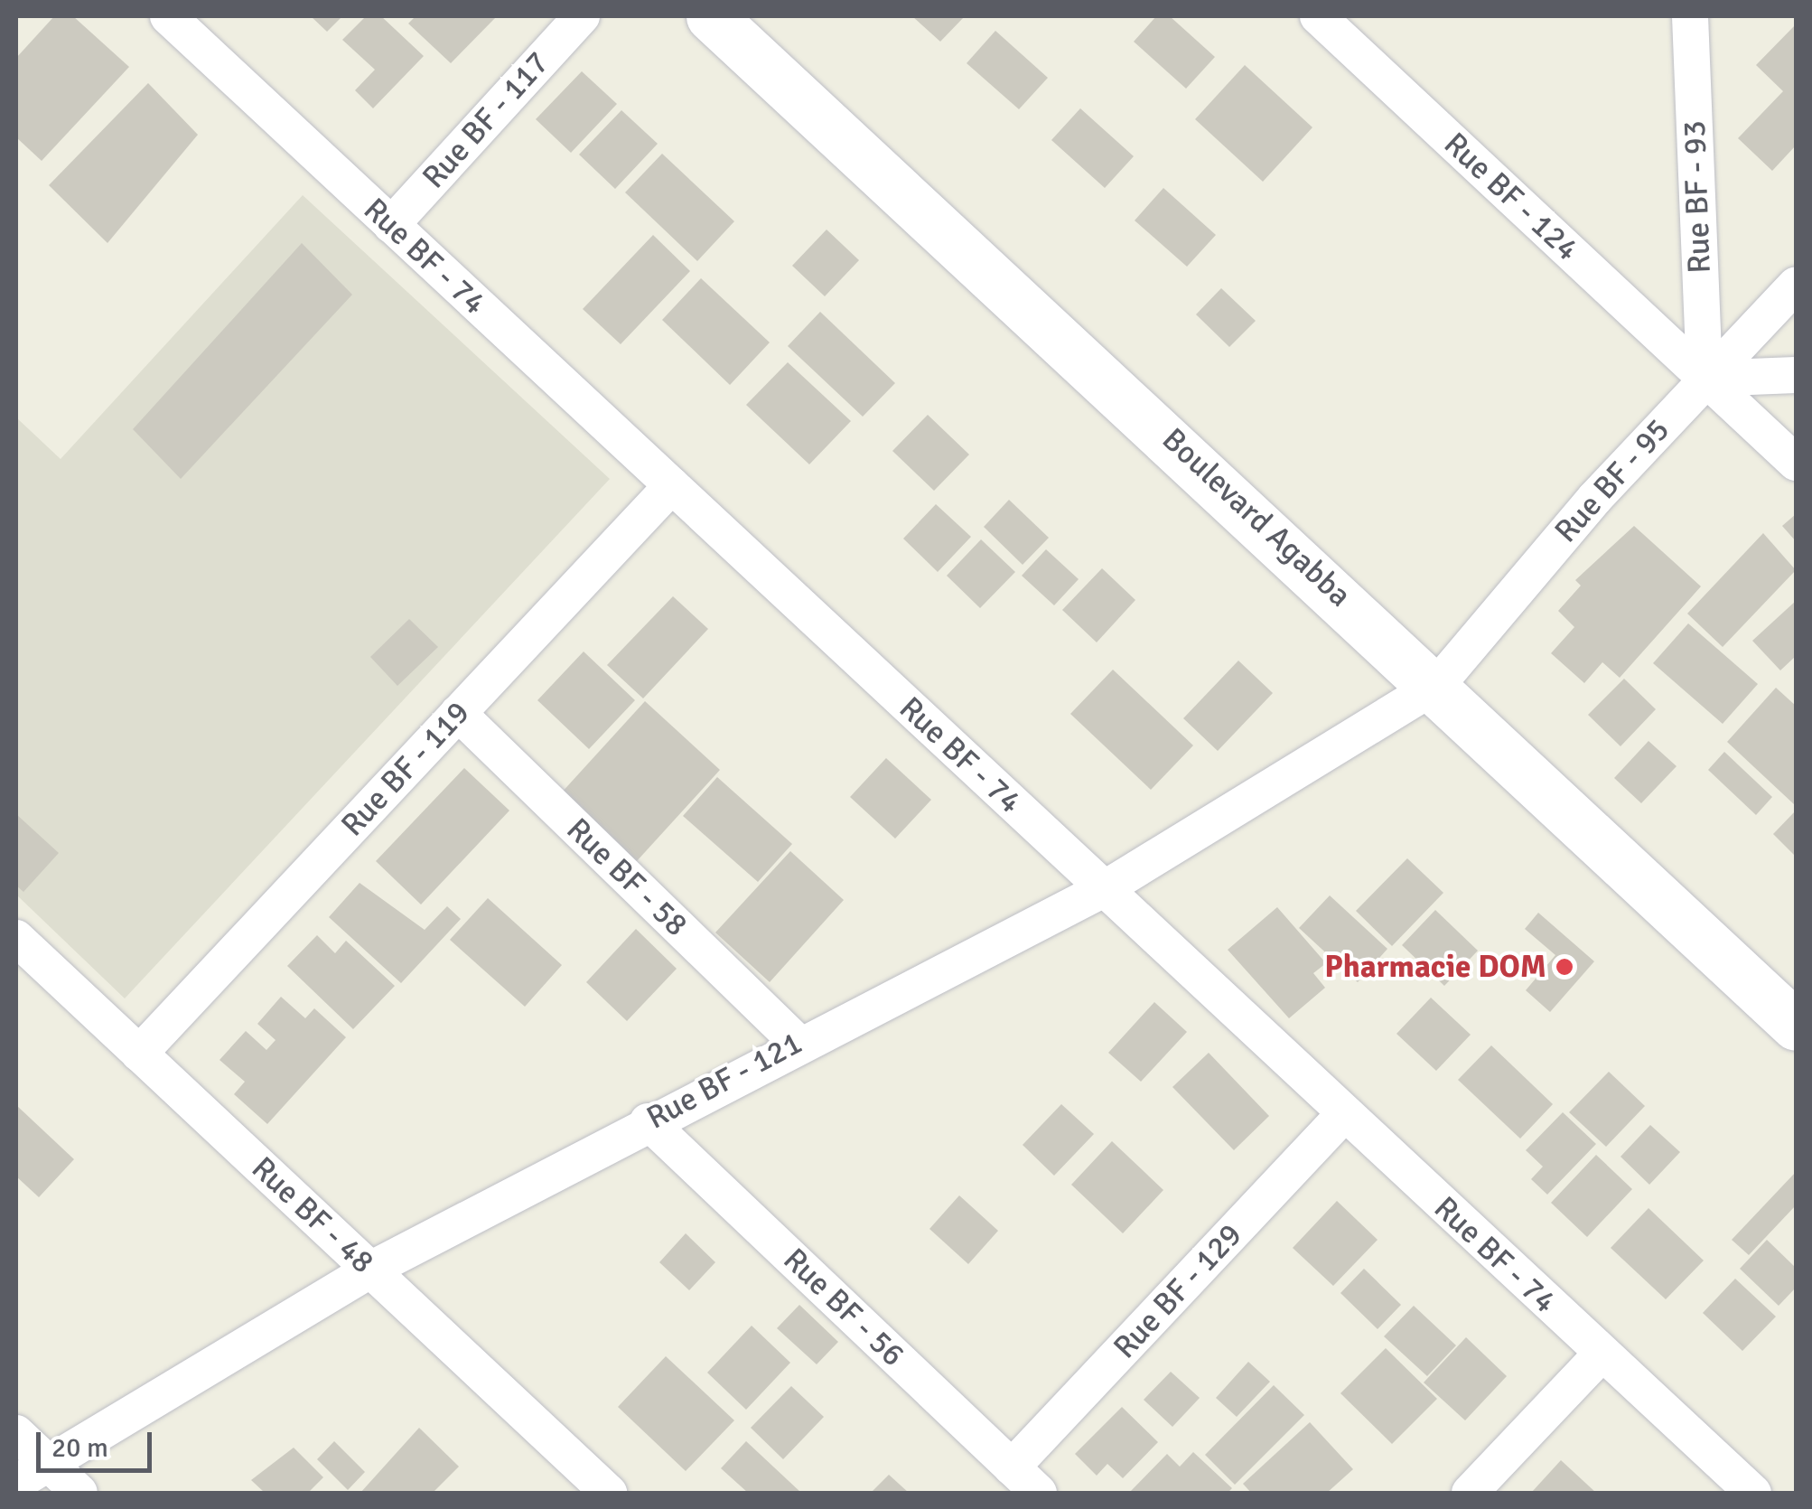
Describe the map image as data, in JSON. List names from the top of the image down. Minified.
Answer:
{"streets":{"main road":["Boulevard Agabba"],"street":["Rue BF - 117","Rue BF - 124","Rue BF - 93","Rue BF - 74","Rue BF - 95","Rue BF - 119","Rue BF - 58","Rue BF - 121","Rue BF - 48","Rue BF - 129","Rue BF - 56"]},"crossings":[["Rue BF - 117","Rue BF - 74"],["Rue BF - 124","Rue BF - 93"],["Rue BF - 124","Rue BF - 95"],["Rue BF - 93","Rue BF - 95"],["Rue BF - 74","Rue BF - 119"],["Rue BF - 74","Rue BF - 121"],["Rue BF - 74","Rue BF - 129"],["Rue BF - 95","Boulevard Agabba"],["Rue BF - 95","Rue BF - 121"],["Boulevard Agabba","Rue BF - 121"],["Rue BF - 119","Rue BF - 58"],["Rue BF - 119","Rue BF - 48"],["Rue BF - 58","Rue BF - 121"],["Rue BF - 121","Rue BF - 48"],["Rue BF - 121","Rue BF - 56"],["Rue BF - 129","Rue BF - 56"]],"places":["Pharmacie DOM"],"scale_bar":"20 m"}
